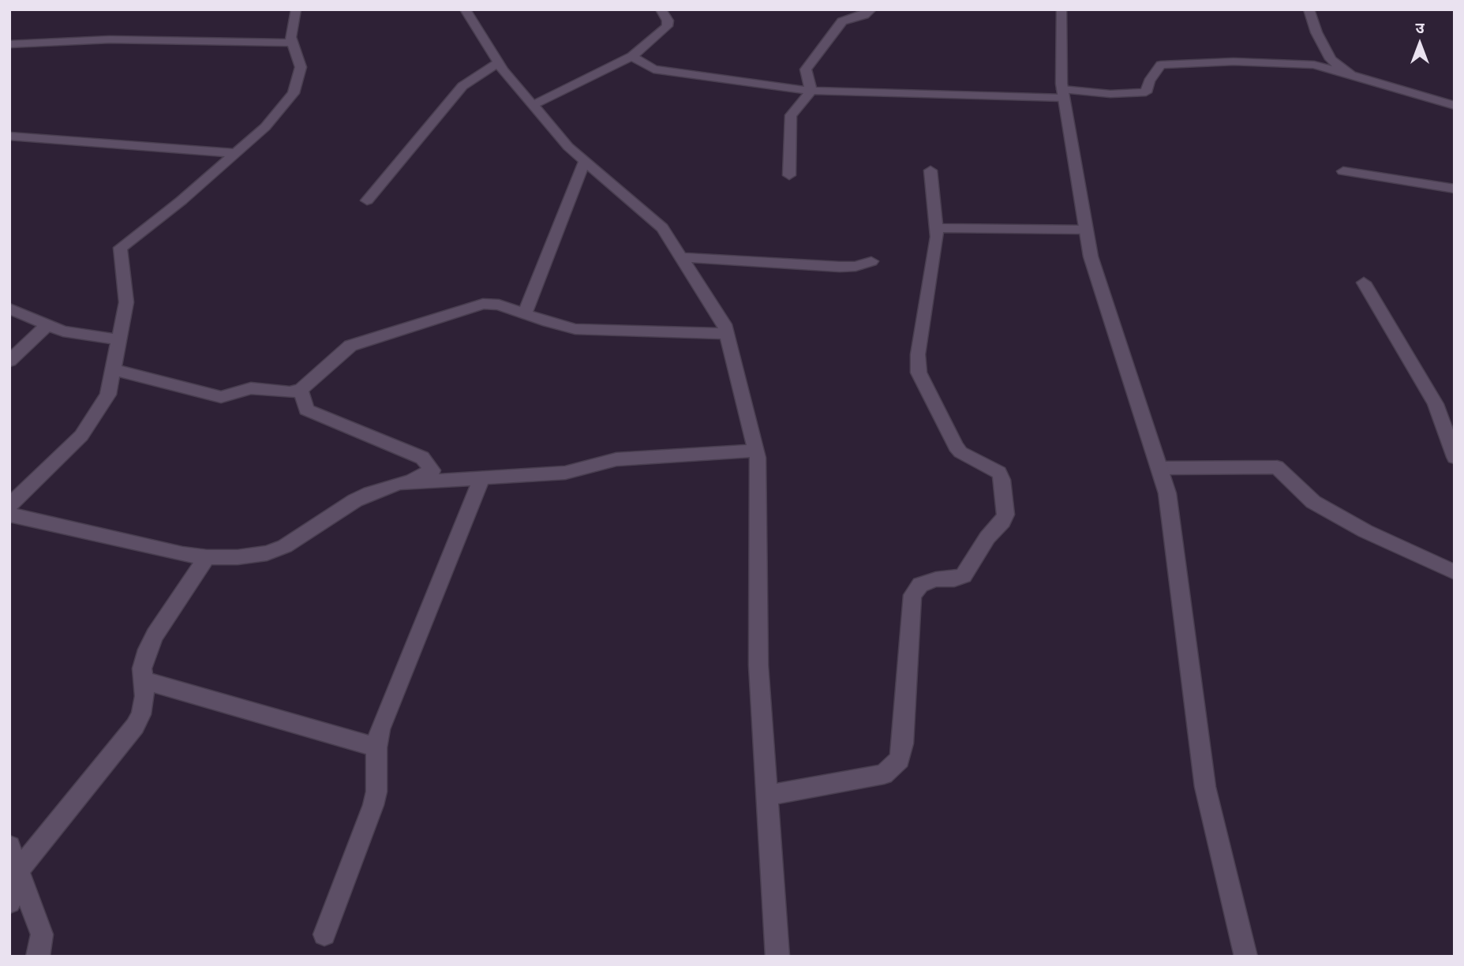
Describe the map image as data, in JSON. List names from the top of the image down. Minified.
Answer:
{"north":"top"}
